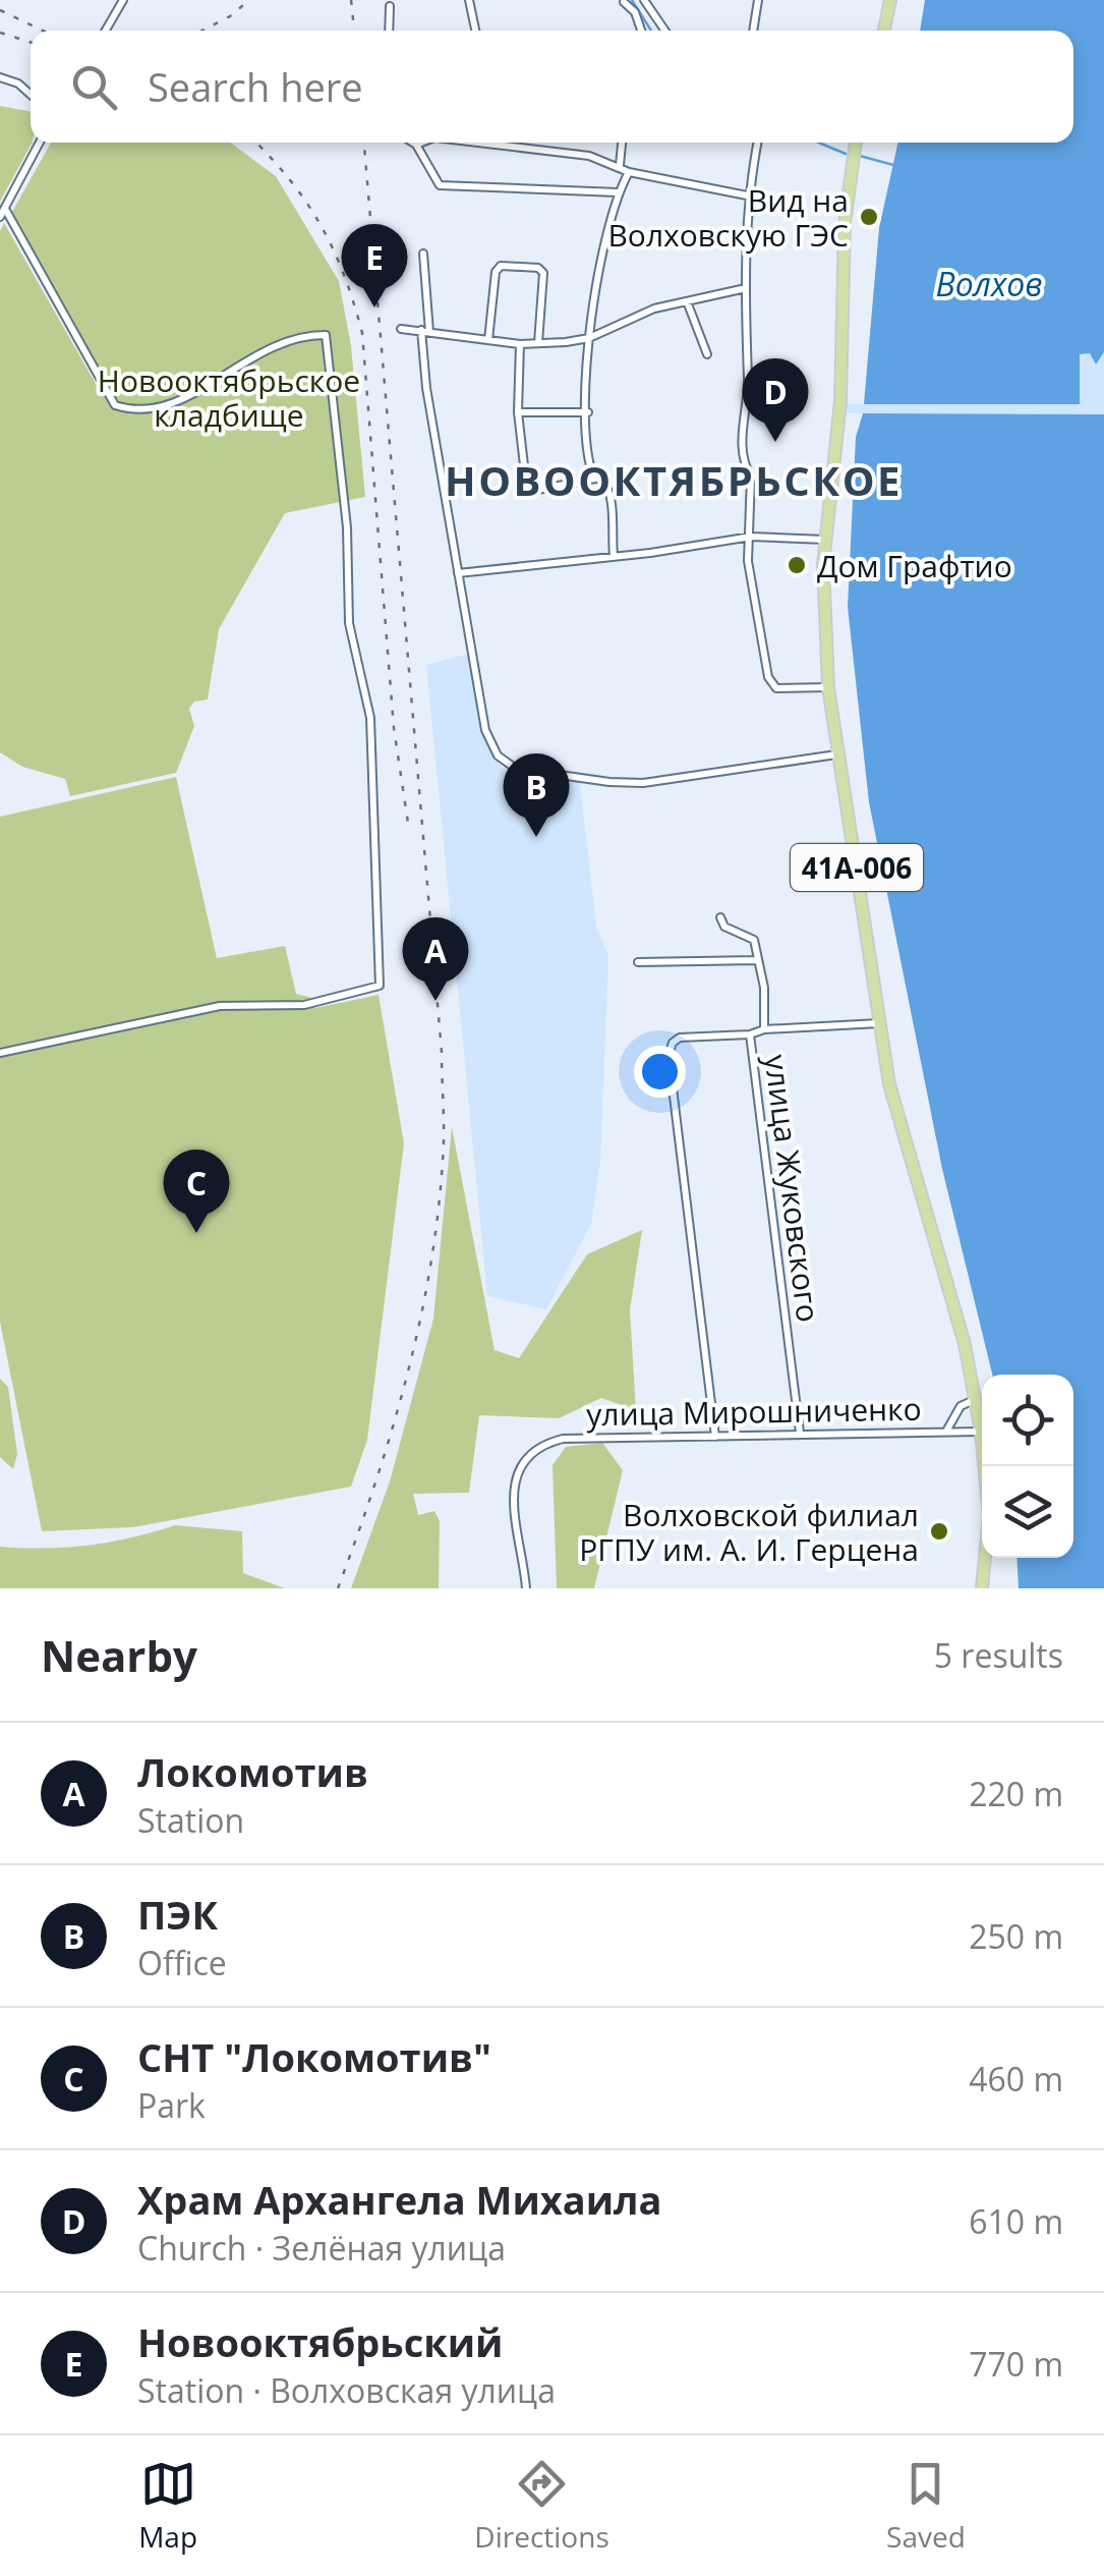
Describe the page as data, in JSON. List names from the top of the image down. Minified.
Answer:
{"streets":{"main road":["41А-006"],"street":["улица Жуковского","улица Мирошниченко"]},"crossings":[["41А-006","улица Мирошниченко"],["улица Жуковского","улица Мирошниченко"]],"districts":["НОВООКТЯБРЬСКОЕ"],"water":["Волхов"],"parks":["Новооктябрьское кладбище"],"places":["Вид на Волховскую ГЭС","Дом Графтио","Волховской филиал РГПУ им. А. И. Герцена"],"page":{"search":"Search here","pins":["E","D","B","A","C"],"heading":["Nearby","5 results"],"list":[{"mark":"A","name":"Локомотив","note":"Station","value":"220 m"},{"mark":"B","name":"ПЭК","note":"Office","value":"250 m"},{"mark":"C","name":"СНТ \"Локомотив\"","note":"Park","value":"460 m"},{"mark":"D","name":"Храм Архангела Михаила","note":"Church · Зелёная улица","value":"610 m"},{"mark":"E","name":"Новооктябрьский","note":"Station · Волховская улица","value":"770 m"}],"nav":["Map","Directions","Saved"]}}
